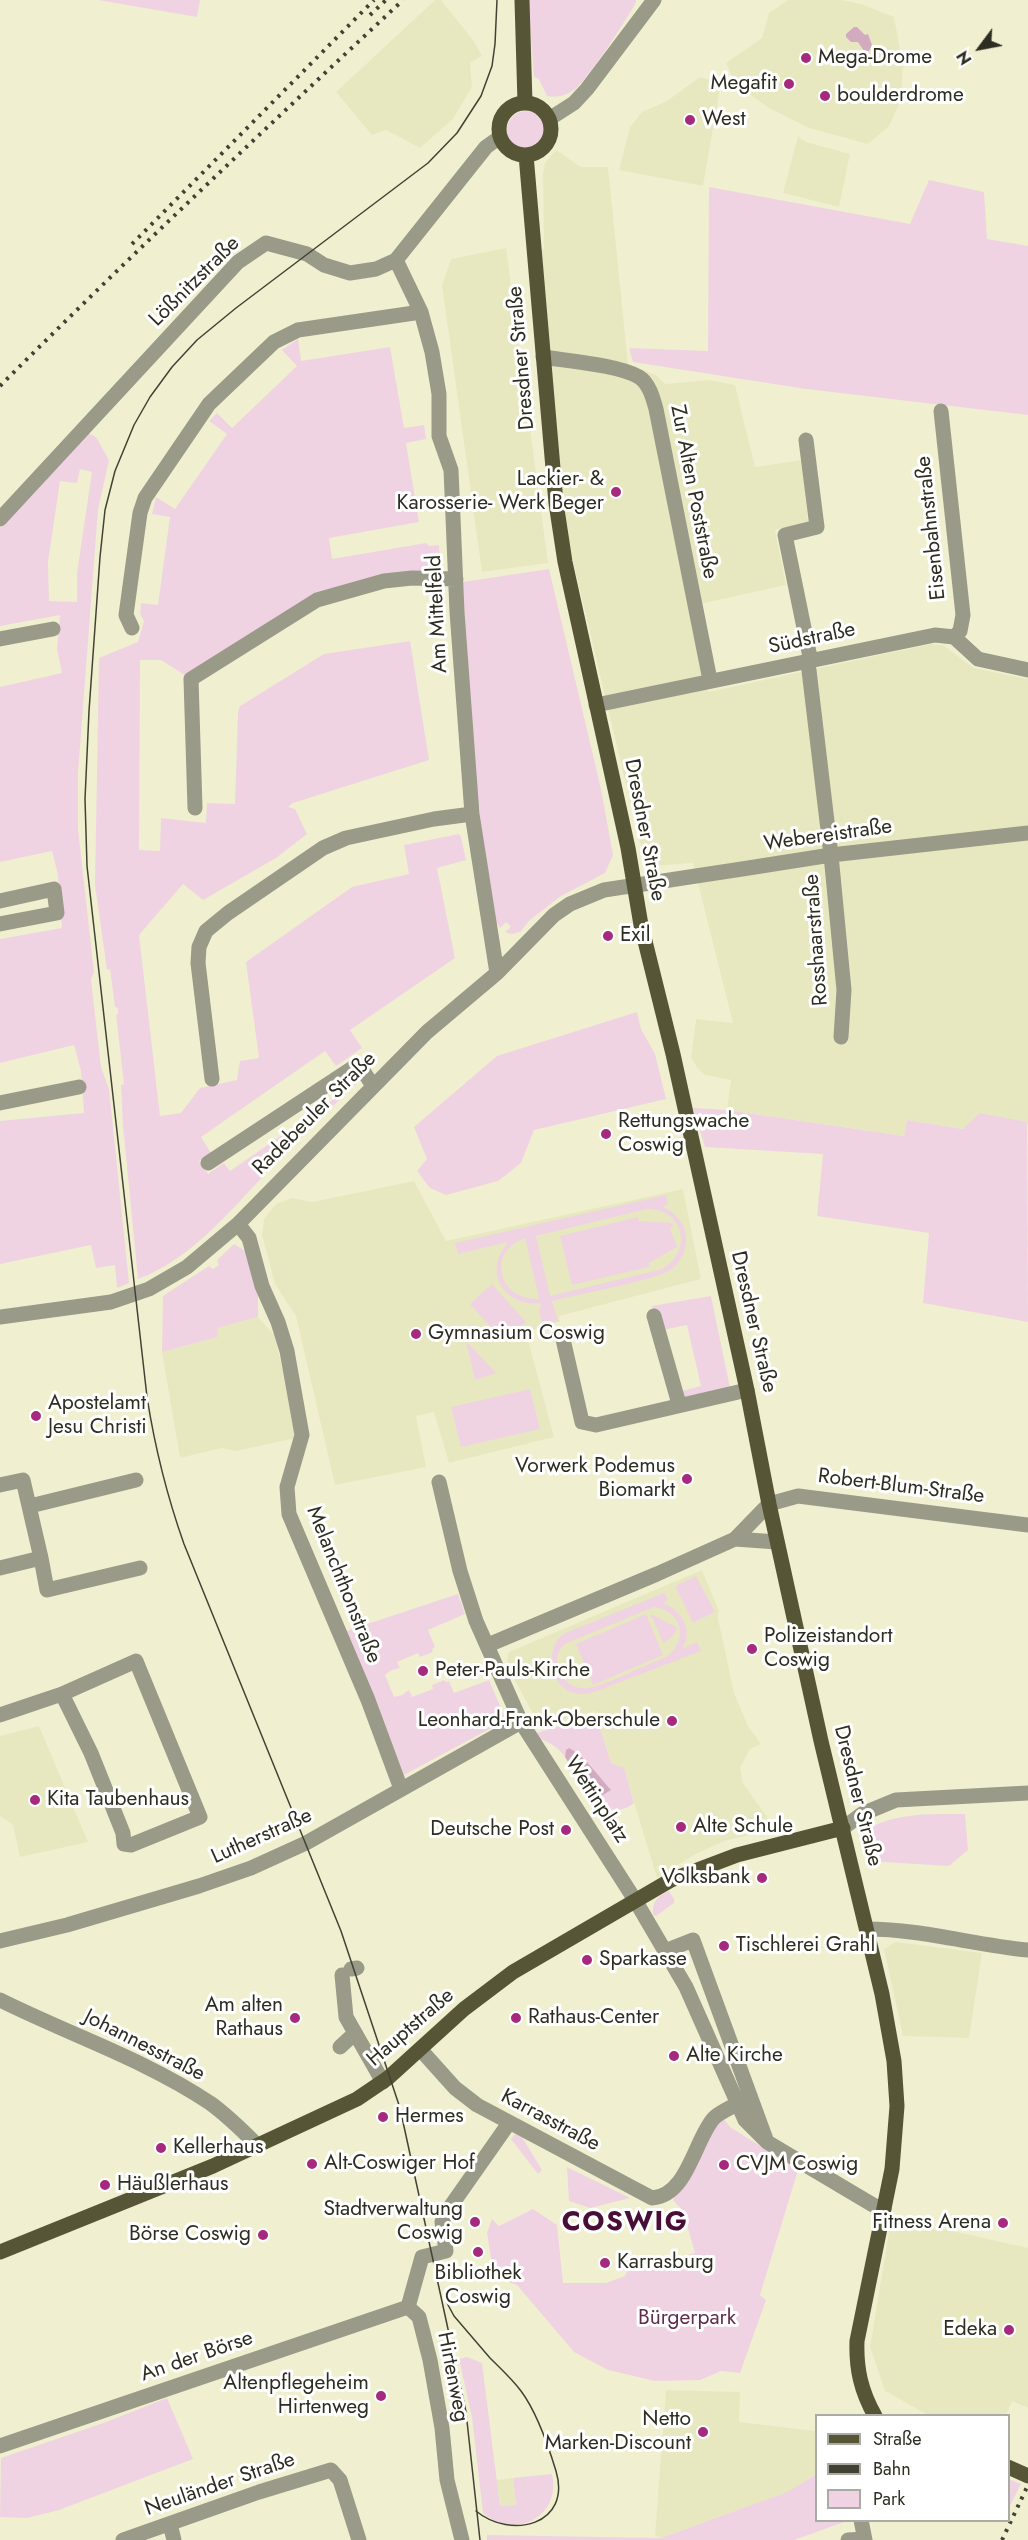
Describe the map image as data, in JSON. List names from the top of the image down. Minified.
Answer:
{"streets":{"main road":["Dresdner Straße","Hauptstraße"],"street":["Lößnitzstraße","Zur Alten Poststraße","Eisenbahnstraße","Am Mittelfeld","Südstraße","Webereistraße","Rosshaarstraße","Radebeuler Straße","Robert-Blum-Straße","Melanchthonstraße","Wettinplatz","Lutherstraße","Johannesstraße","Karrasstraße","An der Börse","Hirtenweg","Neuländer Straße"]},"crossings":[["Lößnitzstraße","Am Mittelfeld"],["Dresdner Straße","Zur Alten Poststraße"],["Dresdner Straße","Südstraße"],["Dresdner Straße","Webereistraße"],["Dresdner Straße","Radebeuler Straße"],["Dresdner Straße","Robert-Blum-Straße"],["Dresdner Straße","Wettinplatz"],["Dresdner Straße","Hauptstraße"],["Zur Alten Poststraße","Südstraße"],["Eisenbahnstraße","Südstraße"],["Am Mittelfeld","Radebeuler Straße"],["Südstraße","Rosshaarstraße"],["Webereistraße","Rosshaarstraße"],["Webereistraße","Radebeuler Straße"],["Radebeuler Straße","Melanchthonstraße"],["Melanchthonstraße","Lutherstraße"],["Wettinplatz","Lutherstraße"],["Wettinplatz","Hauptstraße"],["Wettinplatz","Karrasstraße"],["Hauptstraße","Johannesstraße"],["Hauptstraße","Karrasstraße"],["An der Börse","Hirtenweg"]],"districts":["COSWIG"],"parks":["Bürgerpark"],"places":["Mega-Drome","Megafit","boulderdrome","West","Lackier- & Karosserie- Werk Beger","Exil","Rettungswache Coswig","Gymnasium Coswig","Apostelamt Jesu Christi","Vorwerk Podemus Biomarkt","Polizeistandort Coswig","Peter-Pauls-Kirche","Leonhard-Frank-Oberschule","Kita Taubenhaus","Alte Schule","Deutsche Post","Volksbank","Tischlerei Grahl","Sparkasse","Am alten Rathaus","Rathaus-Center","Alte Kirche","Hermes","Kellerhaus","Alt-Coswiger Hof","CVJM Coswig","Häußlerhaus","Stadtverwaltung Coswig","Fitness Arena","Börse Coswig","Bibliothek Coswig","Karrasburg","Edeka","Altenpflegeheim Hirtenweg","Netto Marken-Discount"],"legend":["Straße","Bahn","Park"],"north":"bottom left"}
